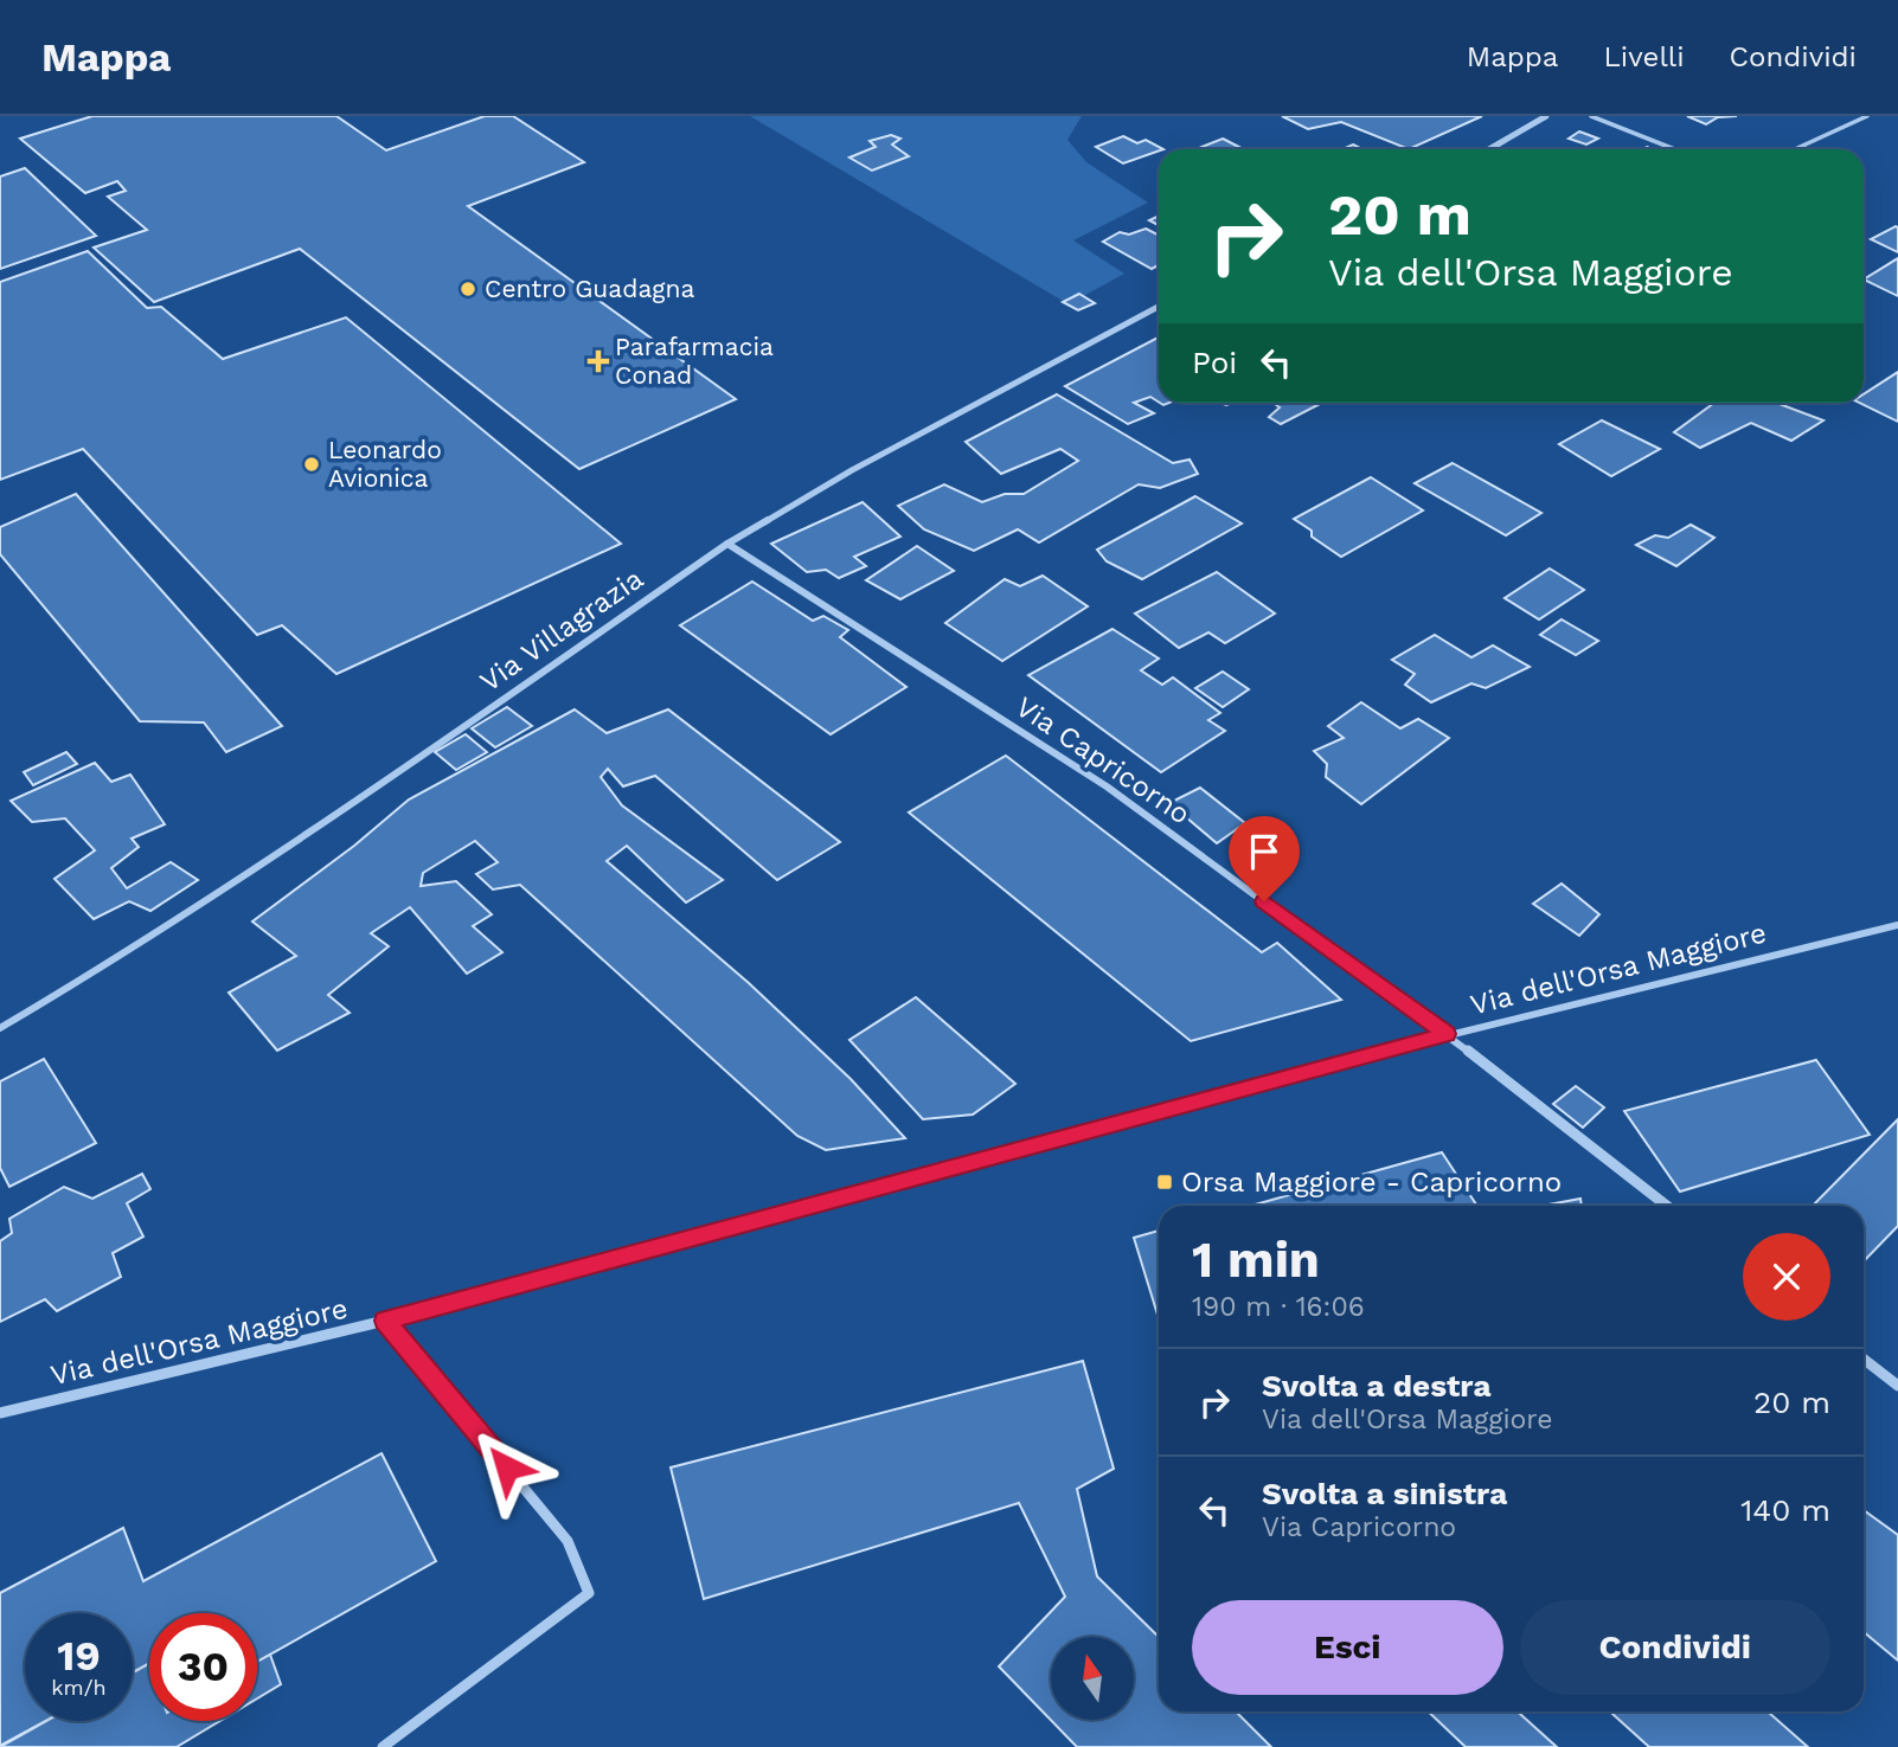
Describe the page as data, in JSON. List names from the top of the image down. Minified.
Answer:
{"streets":{"street":["Via Villagrazia","Via Capricorno","Via dell'Orsa Maggiore"]},"crossings":[["Via Villagrazia","Via Capricorno"],["Via Capricorno","Via dell'Orsa Maggiore"]],"places":{"other":["Centro Guadagna","Leonardo Avionica"],"health":["Parafarmacia Conad"],"transit":["Orsa Maggiore - Capricorno"]},"north":"top","page":{"header":"Mappa","nav":["Mappa","Livelli","Condividi"],"turn":["20 m","Via dell'Orsa Maggiore"],"then":"Poi","heading":["1 min","190 m · 16:06"],"list":[{"name":"Svolta a destra","note":"Via dell'Orsa Maggiore","value":"20 m"},{"name":"Svolta a sinistra","note":"Via Capricorno","value":"140 m"}],"buttons":["Esci","Condividi"],"speed":"19 km/h","limit":"30"}}
